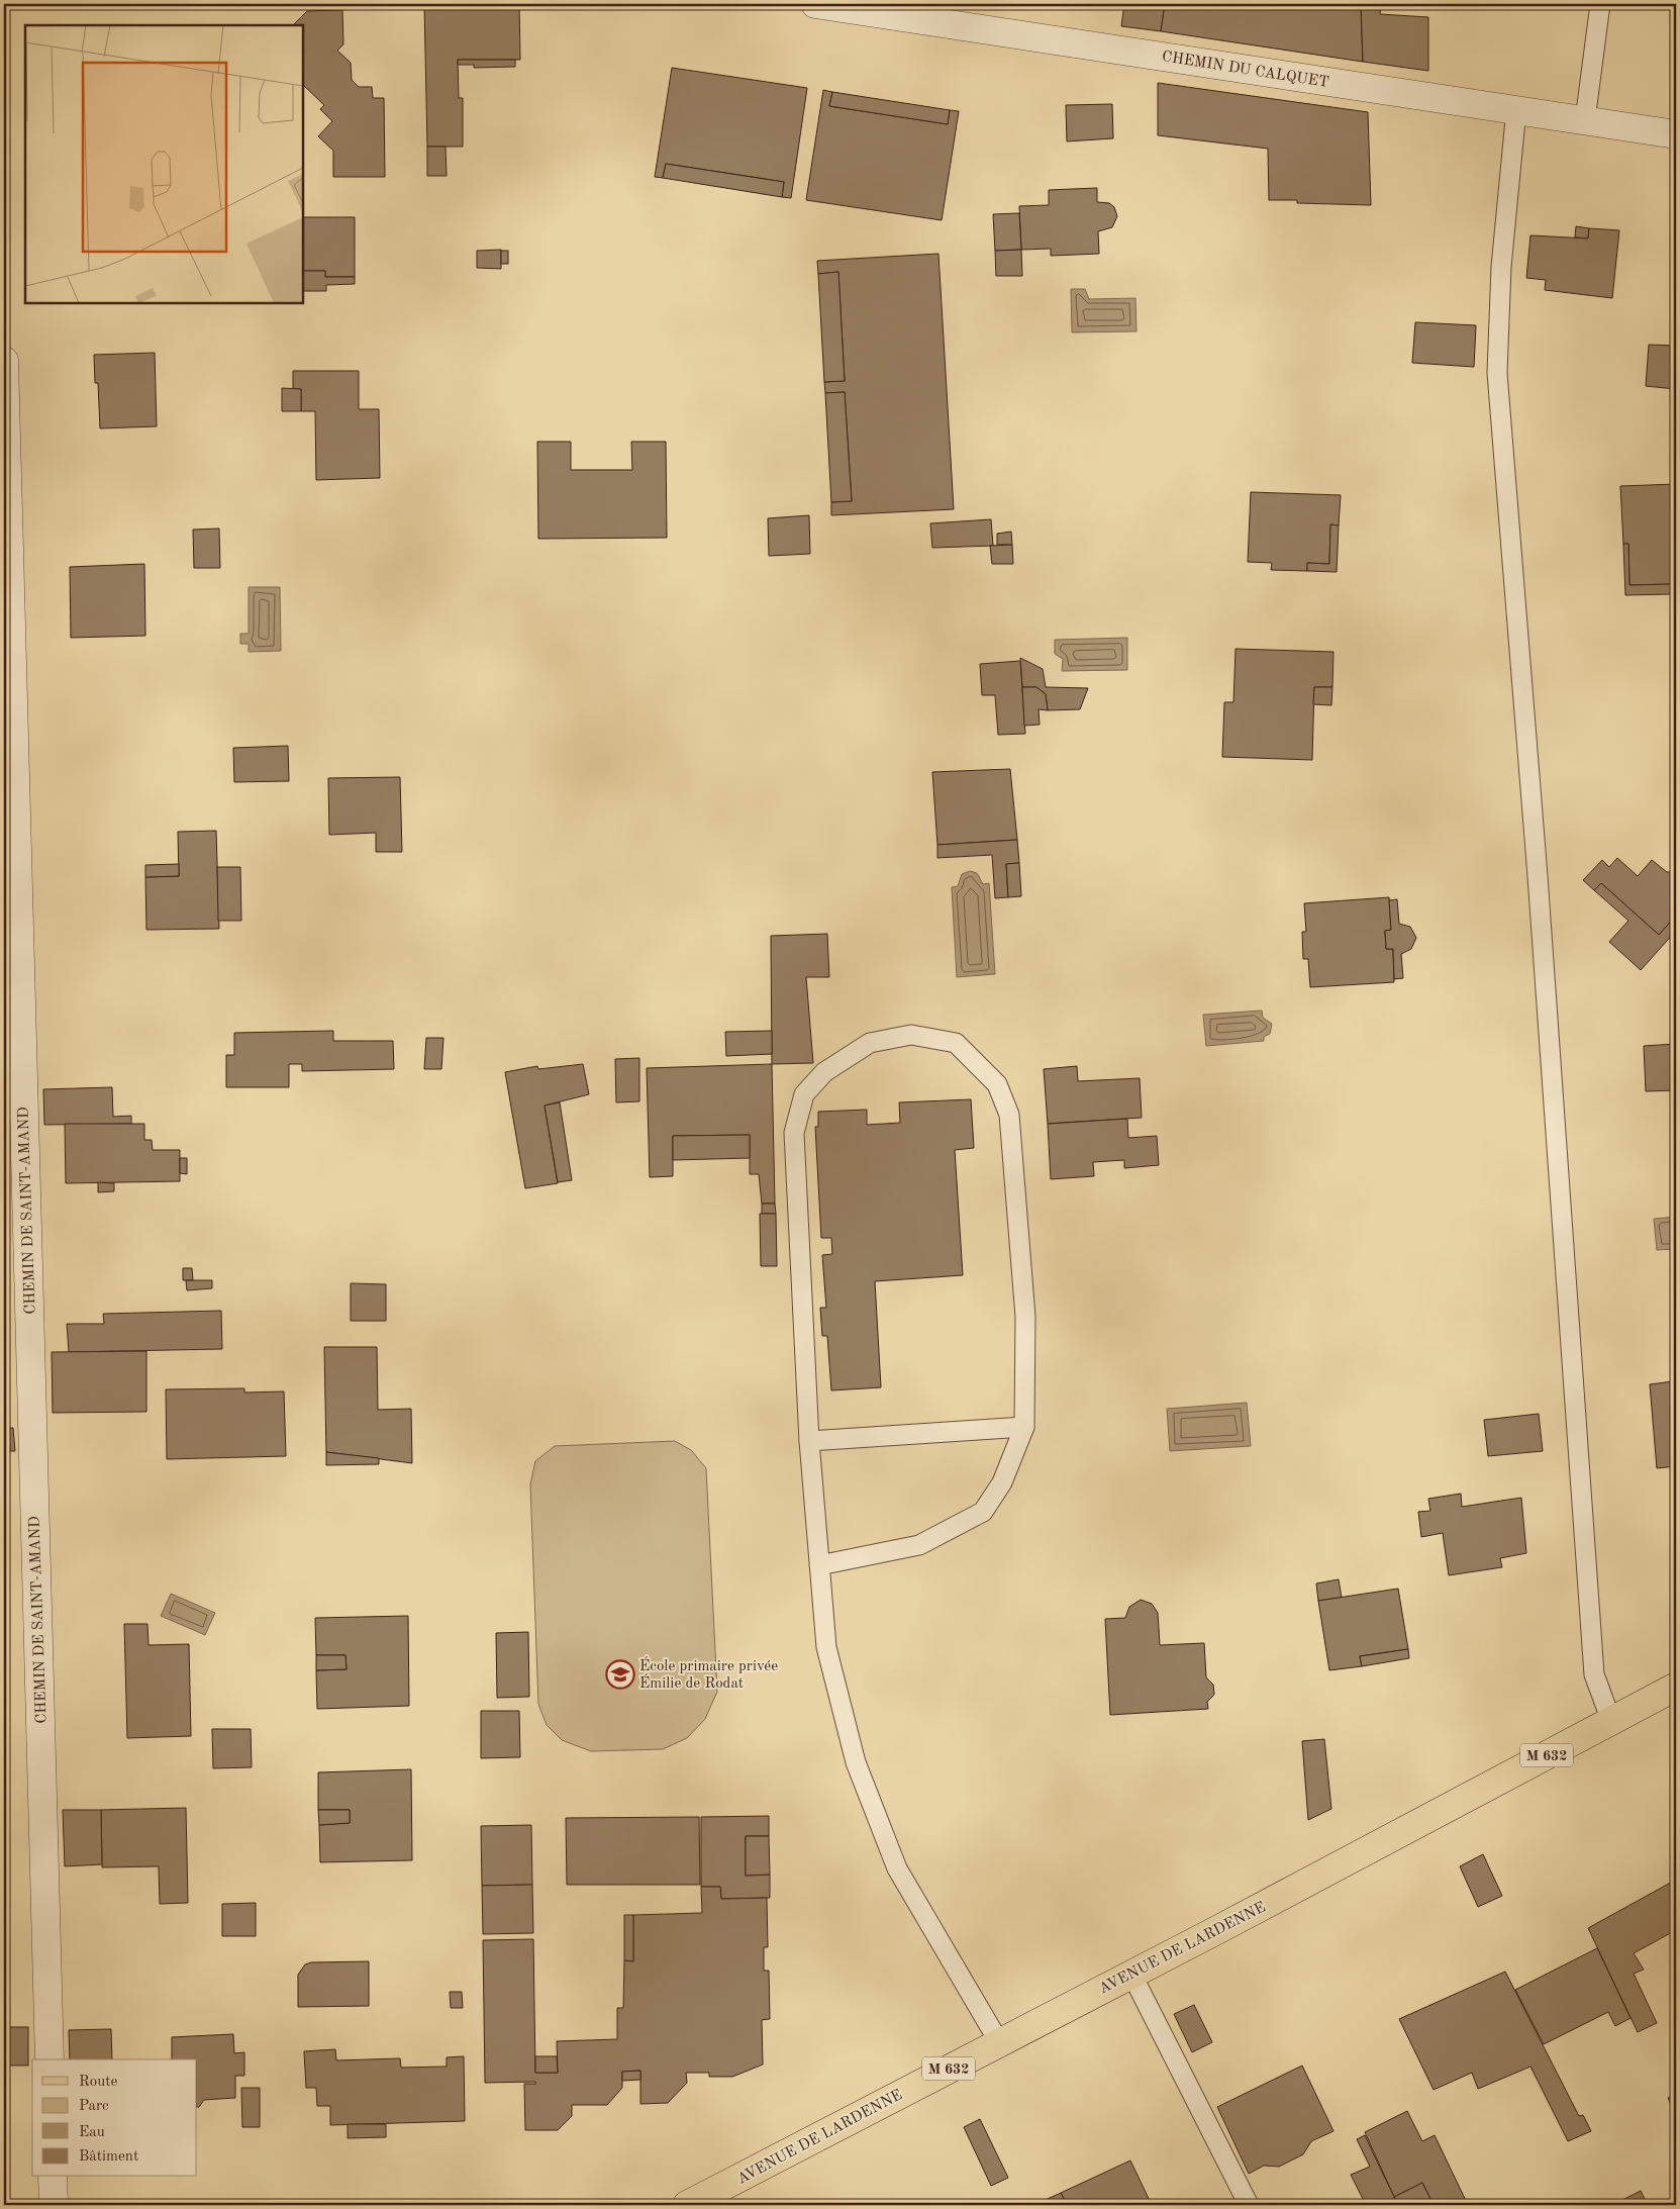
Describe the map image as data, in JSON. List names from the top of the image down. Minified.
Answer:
{"streets":{"main road":["M 632","AVENUE DE LARDENNE"],"street":["CHEMIN DU CALQUET","CHEMIN DE SAINT-AMAND"]},"places":{"school or university":["École primaire privée Émilie de Rodat"]},"legend":["Route","Parc","Eau","Bâtiment"]}
